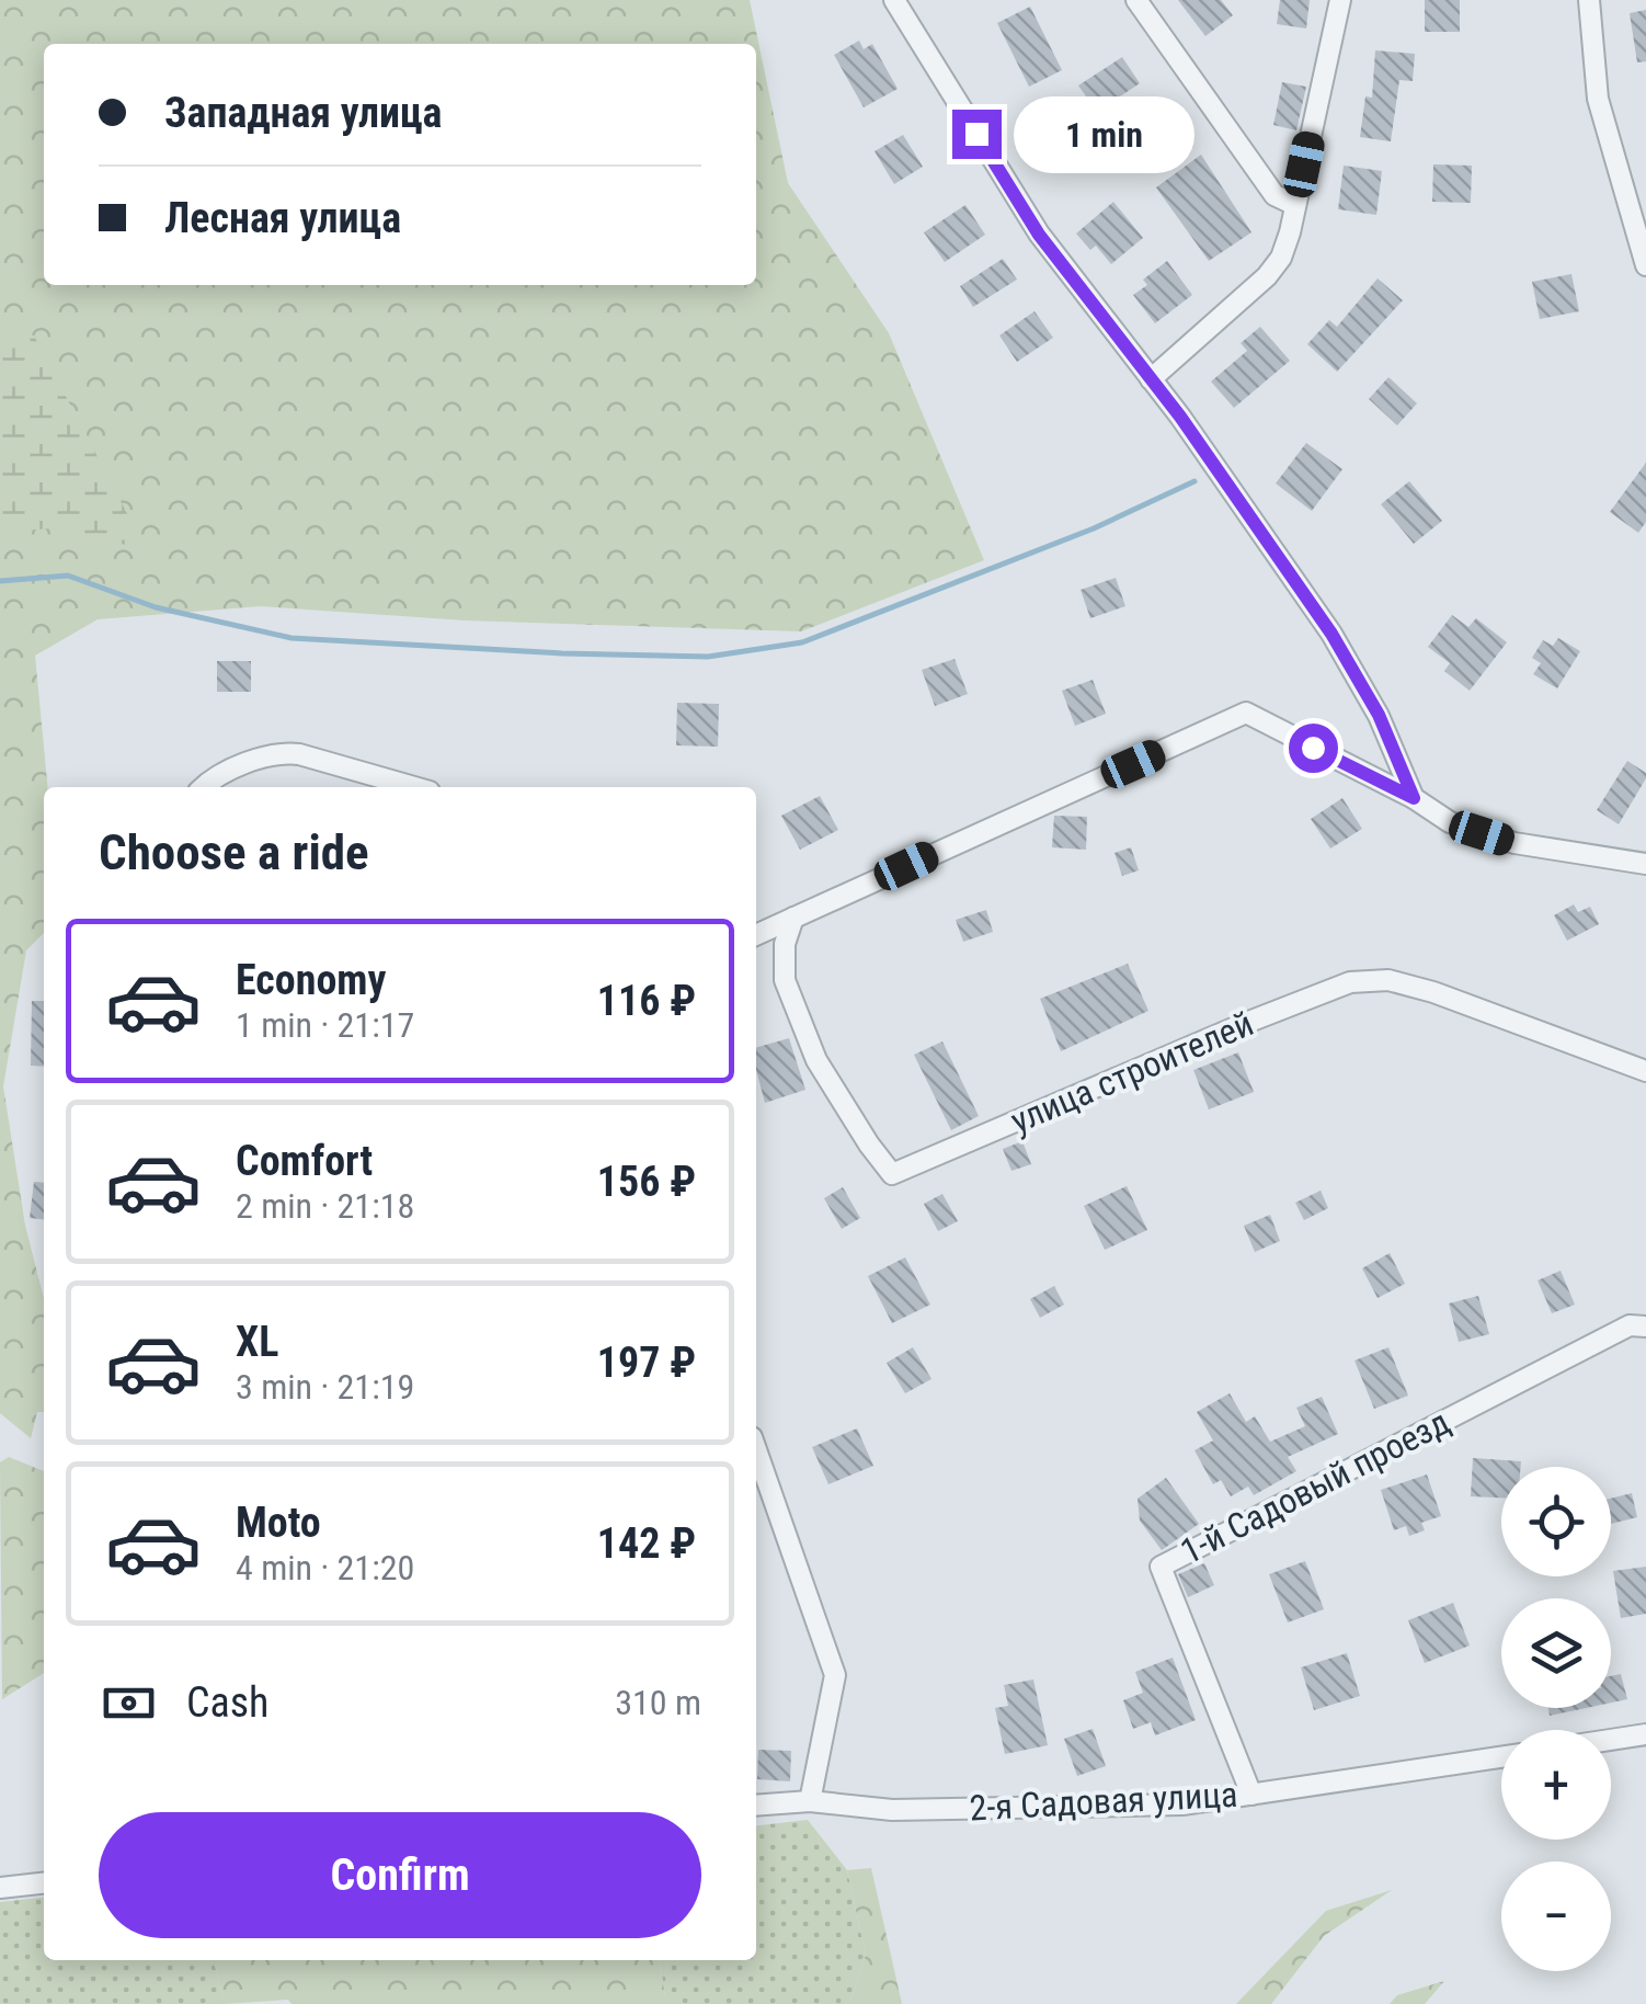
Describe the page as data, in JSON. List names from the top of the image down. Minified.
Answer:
{"streets":{"street":["улица строителей","1-й Садовый проезд","2-я Садовая улица"]},"crossings":[["1-й Садовый проезд","2-я Садовая улица"]],"page":{"banner":["Западная улица","Лесная улица"],"bubble":"1 min","heading":"Choose a ride","list":[{"name":"Economy","note":"1 min · 21:17","value":"116 ₽"},{"name":"Comfort","note":"2 min · 21:18","value":"156 ₽"},{"name":"XL","note":"3 min · 21:19","value":"197 ₽"},{"name":"Moto","note":"4 min · 21:20","value":"142 ₽"}],"map_buttons":["+","−"],"pay":["Cash","310 m"],"buttons":"Confirm"}}
